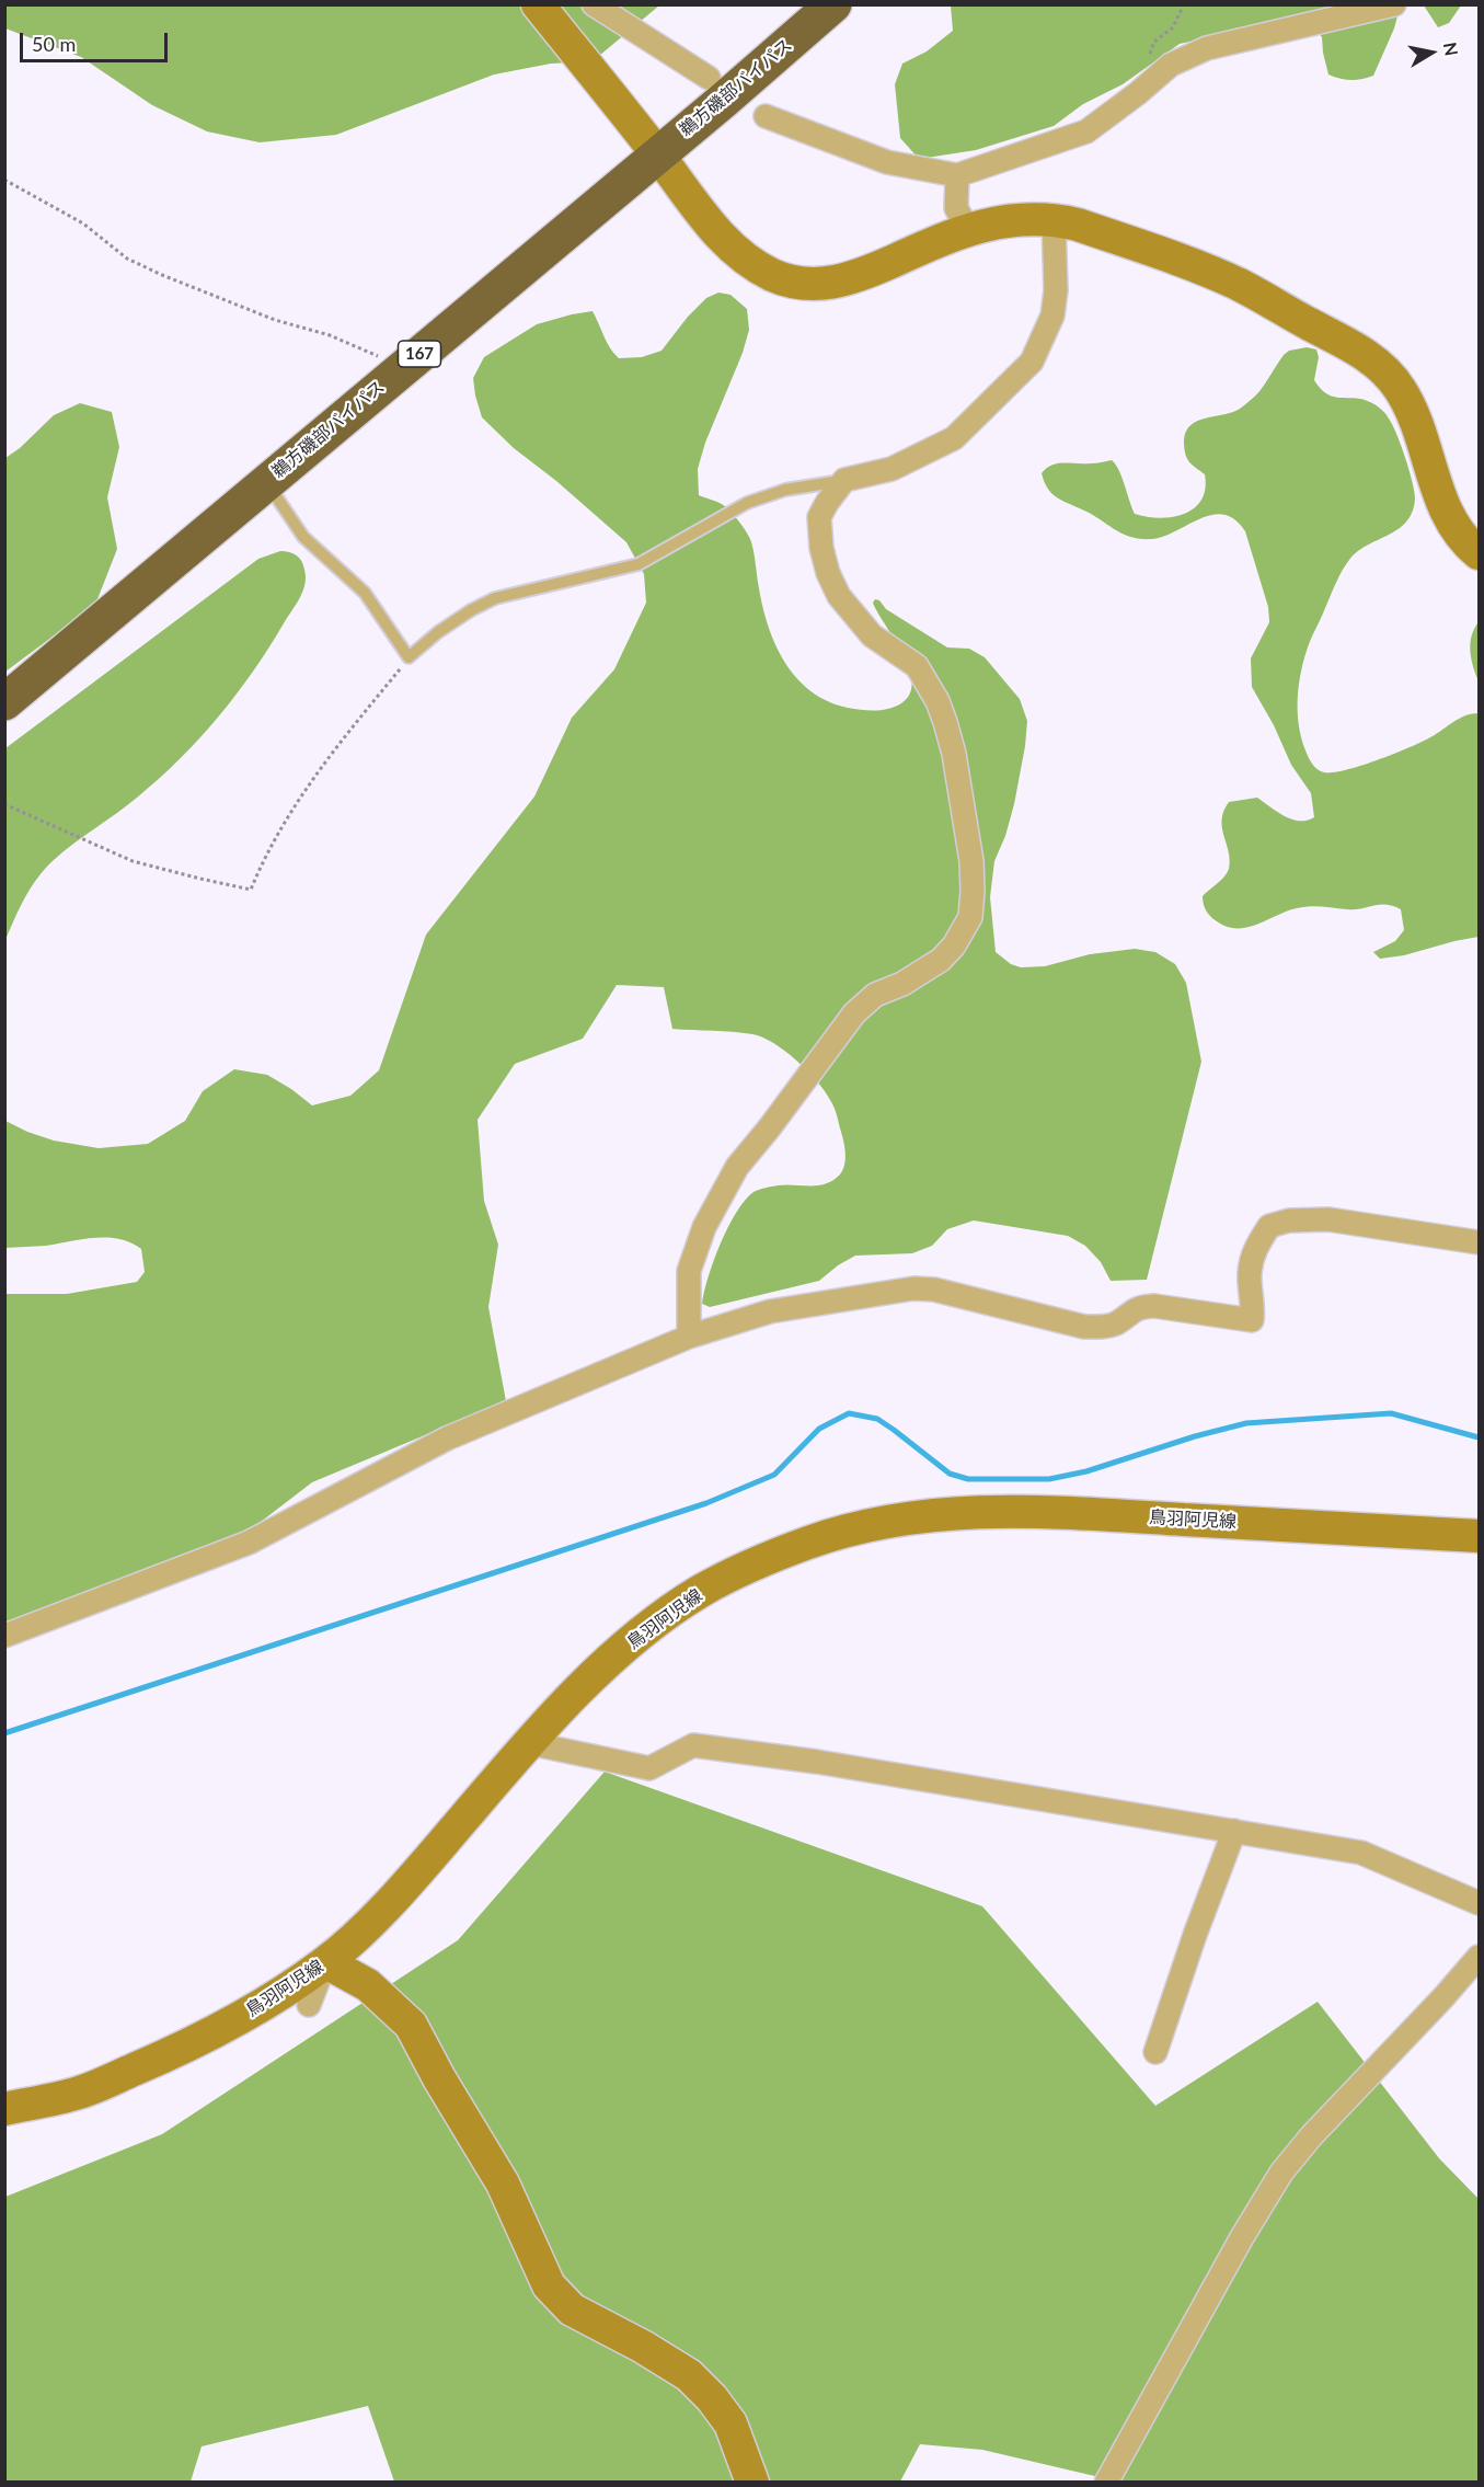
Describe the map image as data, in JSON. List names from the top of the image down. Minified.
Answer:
{"streets":{"highway":["鵜方磯部バイパス","167"],"street":["鳥羽阿児線"]},"scale_bar":"50 m","north":"right"}
